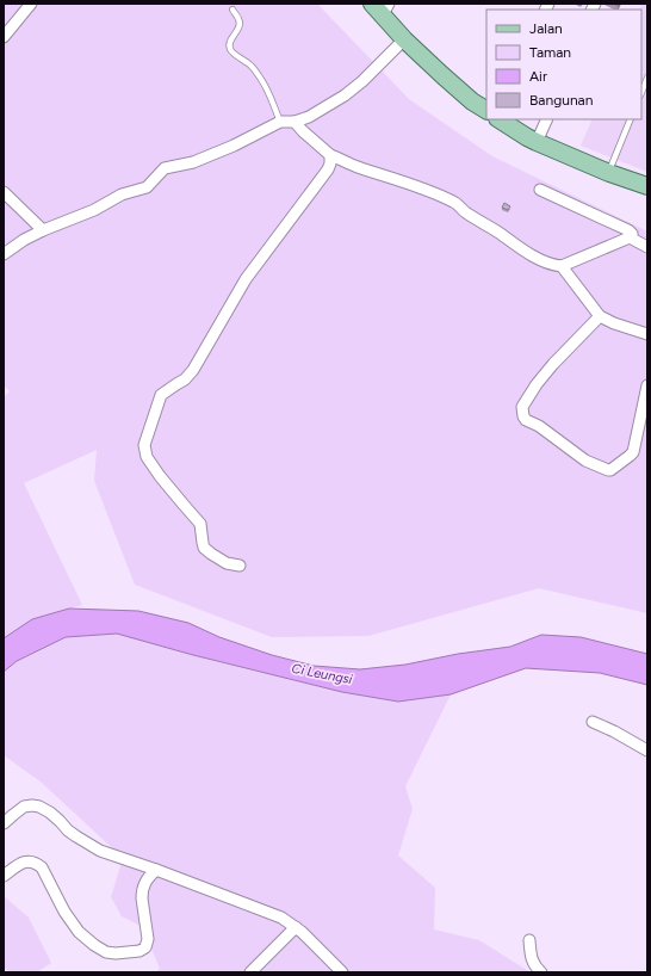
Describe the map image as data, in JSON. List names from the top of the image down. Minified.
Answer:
{"water":["Ci Leungsi"],"legend":["Jalan","Taman","Air","Bangunan"]}
